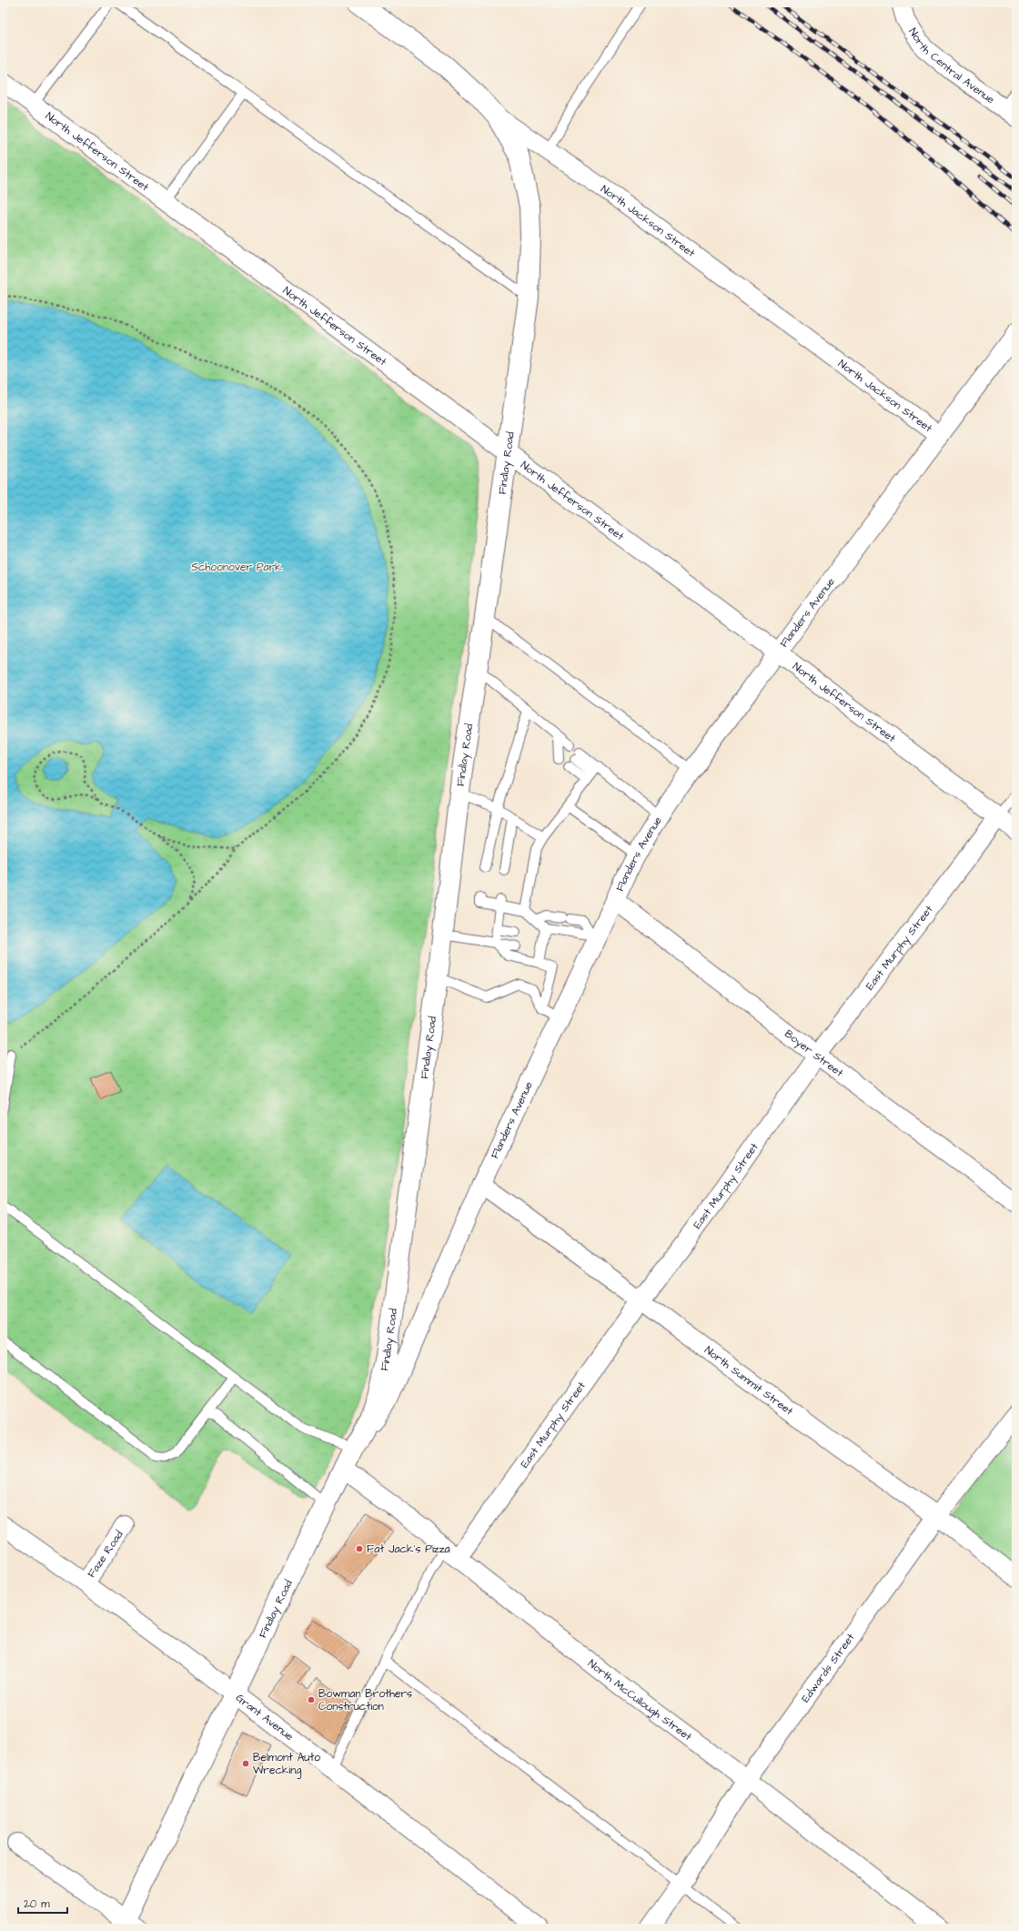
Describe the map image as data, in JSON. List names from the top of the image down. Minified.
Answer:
{"streets":{"main road":["North Jackson Street","Findlay Road"],"street":["North Central Avenue","North Jefferson Street","Flanders Avenue","East Murphy Street","Boyer Street","North Summit Street","Faze Road","Edwards Street","North McCullough Street","Grant Avenue"]},"crossings":[["North Jefferson Street","Findlay Road"],["North Jefferson Street","Flanders Avenue"],["North Jefferson Street","East Murphy Street"],["North Jackson Street","Findlay Road"],["North Jackson Street","Flanders Avenue"],["Findlay Road","Flanders Avenue"],["Findlay Road","North McCullough Street"],["Findlay Road","Grant Avenue"],["Flanders Avenue","Boyer Street"],["Flanders Avenue","North Summit Street"],["East Murphy Street","Boyer Street"],["East Murphy Street","North Summit Street"],["East Murphy Street","North McCullough Street"],["North Summit Street","Edwards Street"],["Faze Road","Grant Avenue"],["Edwards Street","North McCullough Street"]],"parks":["Schoonover Park"],"places":["Fat Jack's Pizza","Bowman Brothers Construction","Belmont Auto Wrecking"],"scale_bar":"20 m"}
